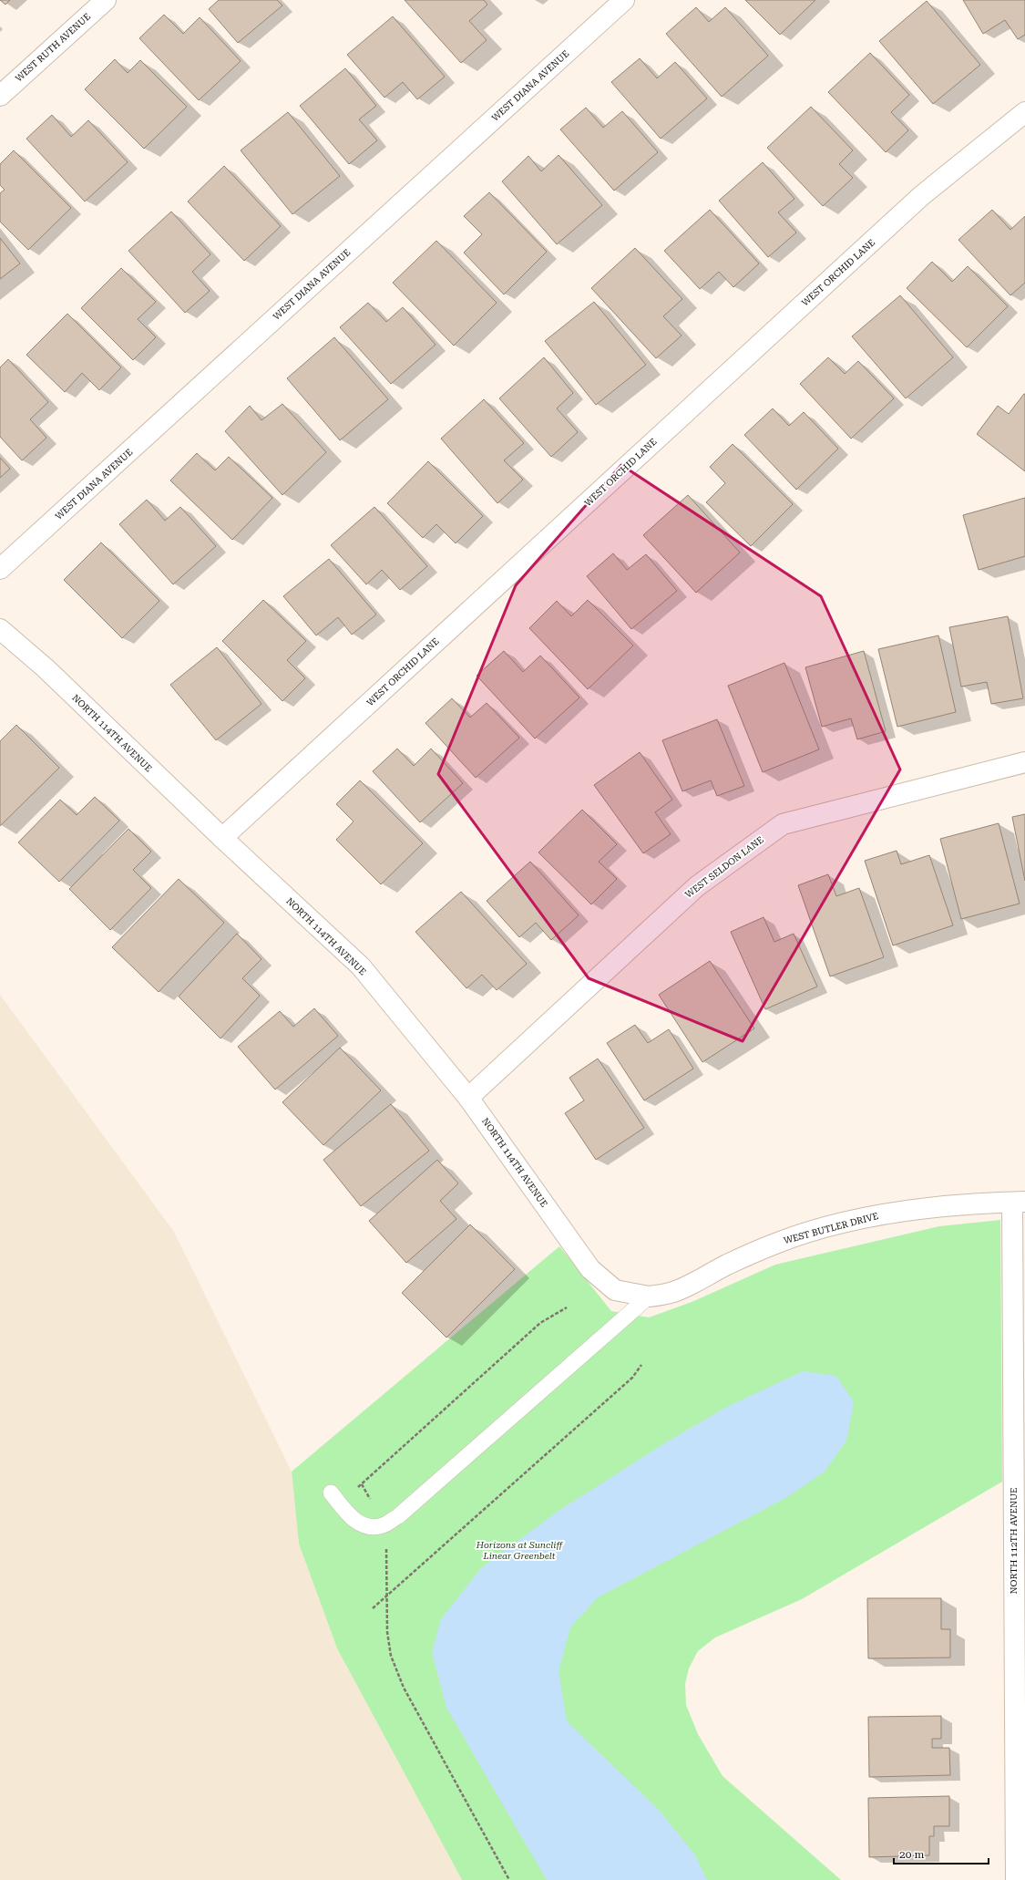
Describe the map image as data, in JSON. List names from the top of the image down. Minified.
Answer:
{"streets":{"street":["WEST RUTH AVENUE","WEST DIANA AVENUE","WEST ORCHID LANE","NORTH 114TH AVENUE","WEST SELDON LANE","WEST BUTLER DRIVE","NORTH 112TH AVENUE"]},"crossings":[["WEST ORCHID LANE","NORTH 114TH AVENUE"],["NORTH 114TH AVENUE","WEST SELDON LANE"],["NORTH 114TH AVENUE","WEST BUTLER DRIVE"],["WEST BUTLER DRIVE","NORTH 112TH AVENUE"]],"parks":["Horizons at Suncliff Linear Greenbelt"],"scale_bar":"20 m"}
